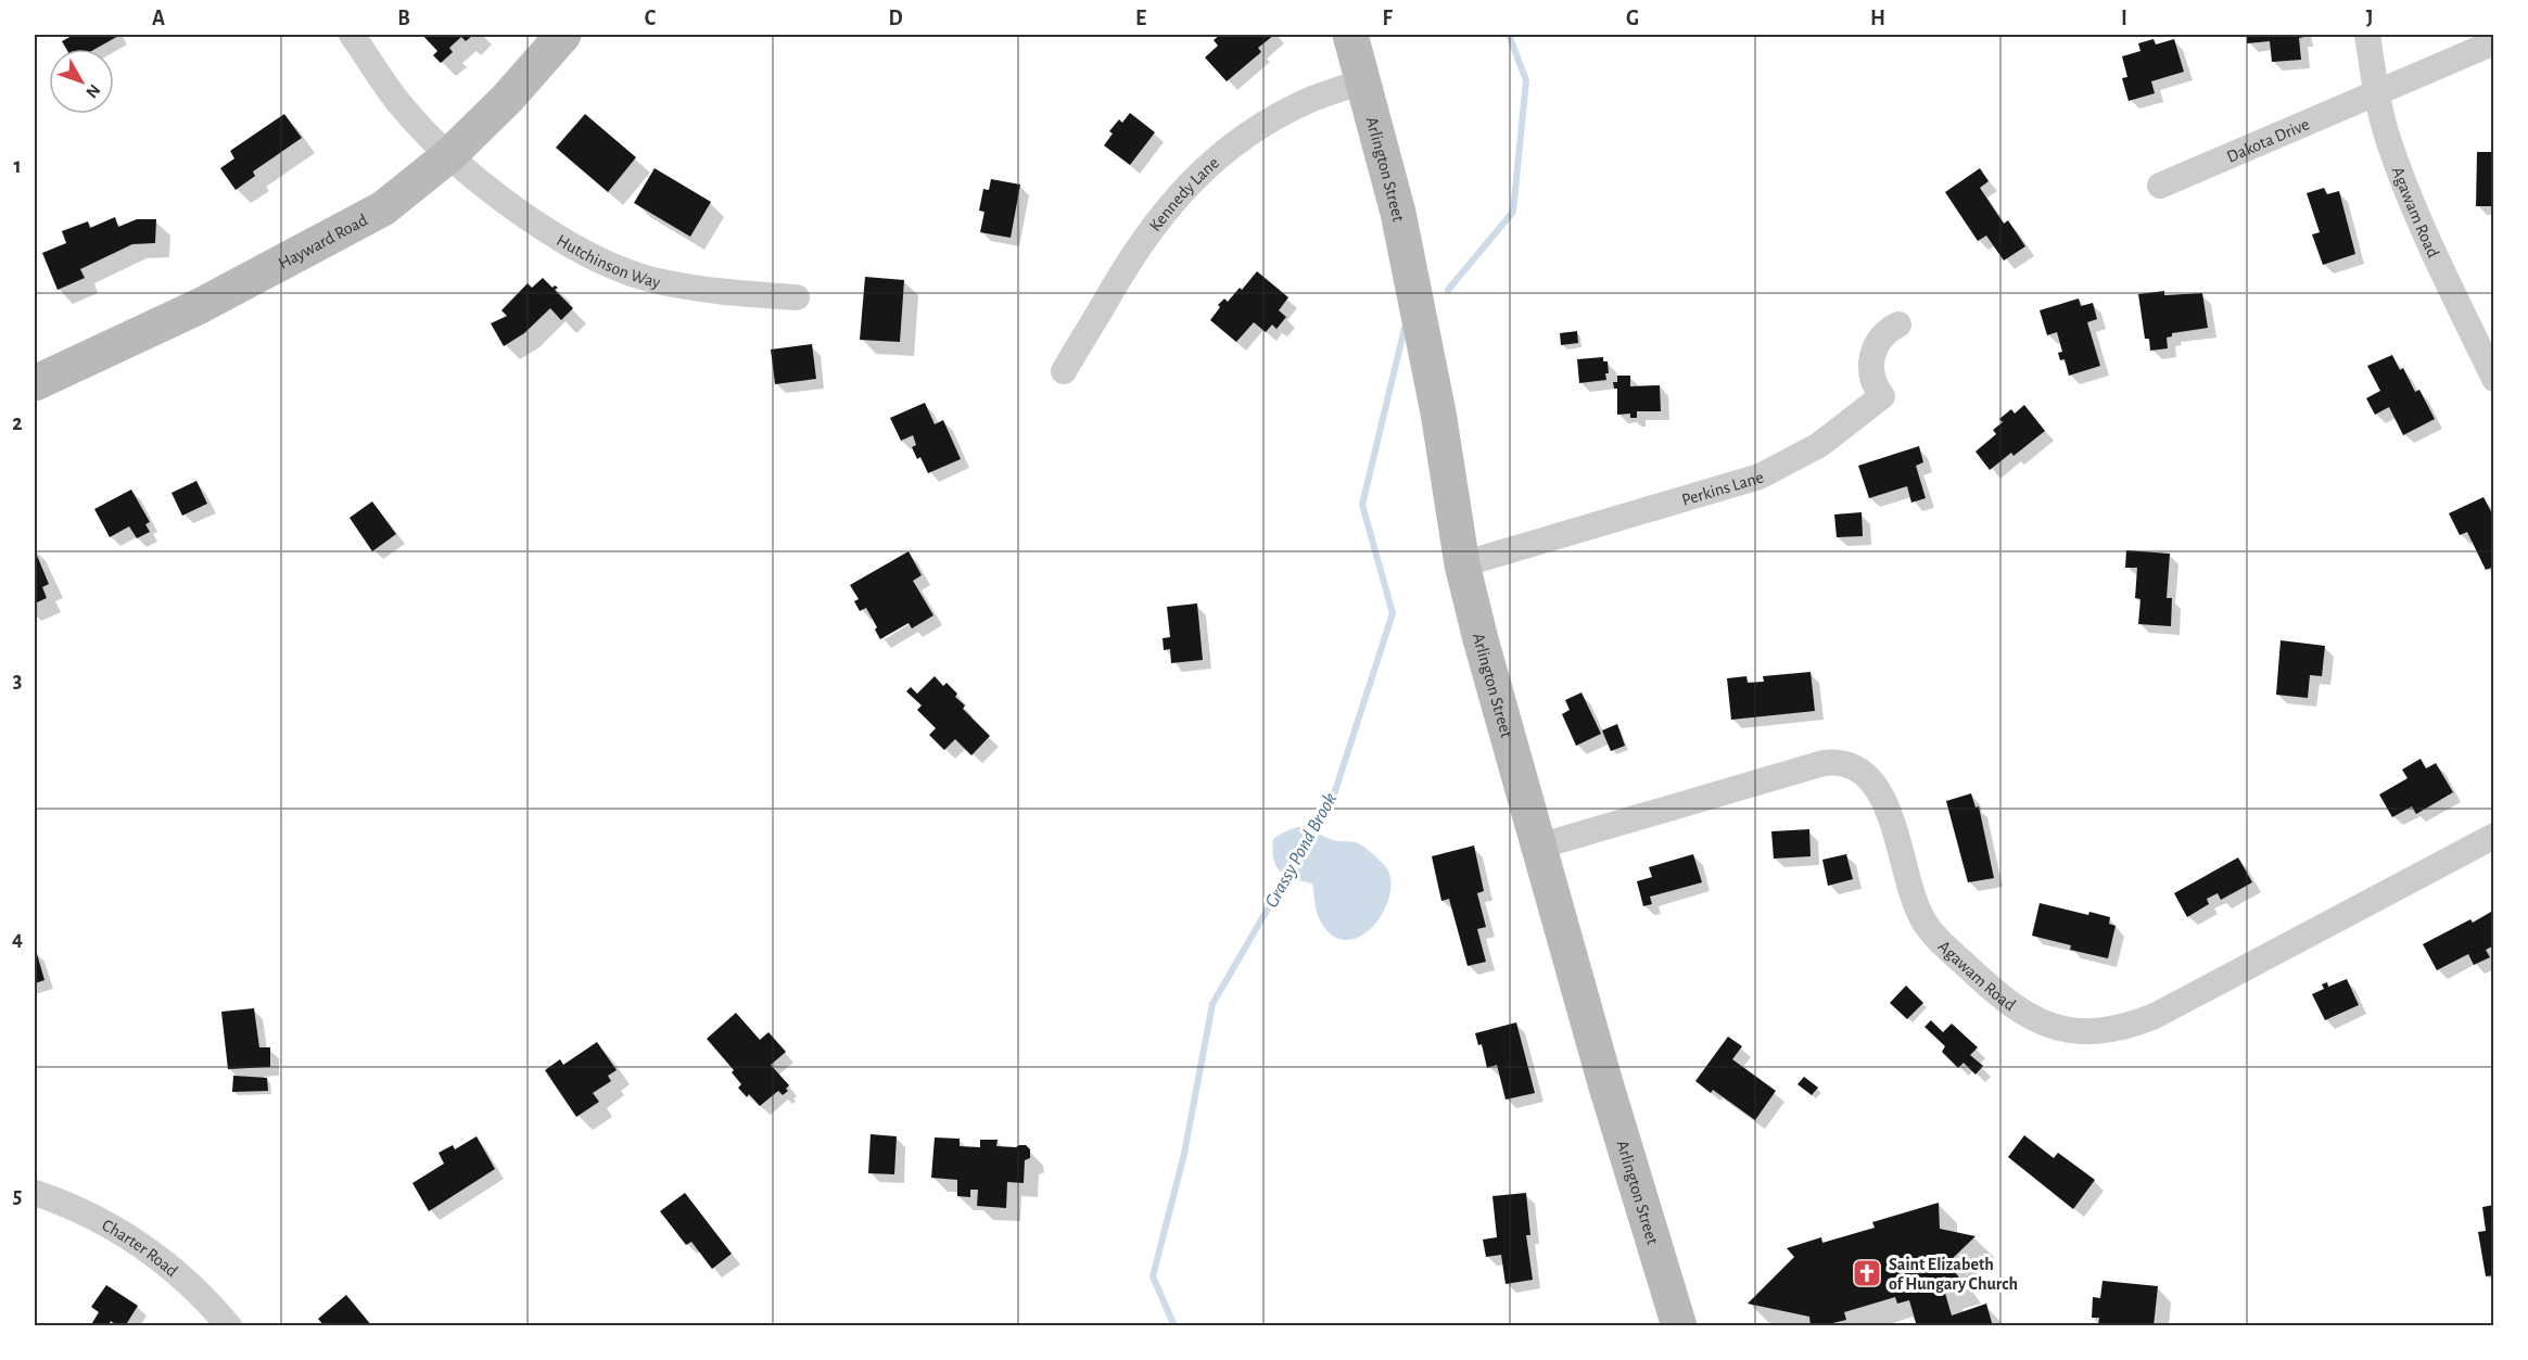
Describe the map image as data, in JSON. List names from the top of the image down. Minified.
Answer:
{"streets":{"street":["Dakota Drive","Arlington Street","Kennedy Lane","Agawam Road","Hayward Road","Hutchinson Way","Perkins Lane","Charter Road"]},"crossings":[["Dakota Drive","Agawam Road"],["Arlington Street","Kennedy Lane"],["Arlington Street","Agawam Road"],["Arlington Street","Perkins Lane"],["Hayward Road","Hutchinson Way"]],"water":["Grassy Pond Brook"],"places":{"church":["Saint Elizabeth of Hungary Church"]},"north":"bottom right","grid":{"columns":["A","B","C","D","E","F","G","H","I","J"],"rows":["1","2","3","4","5"]}}
